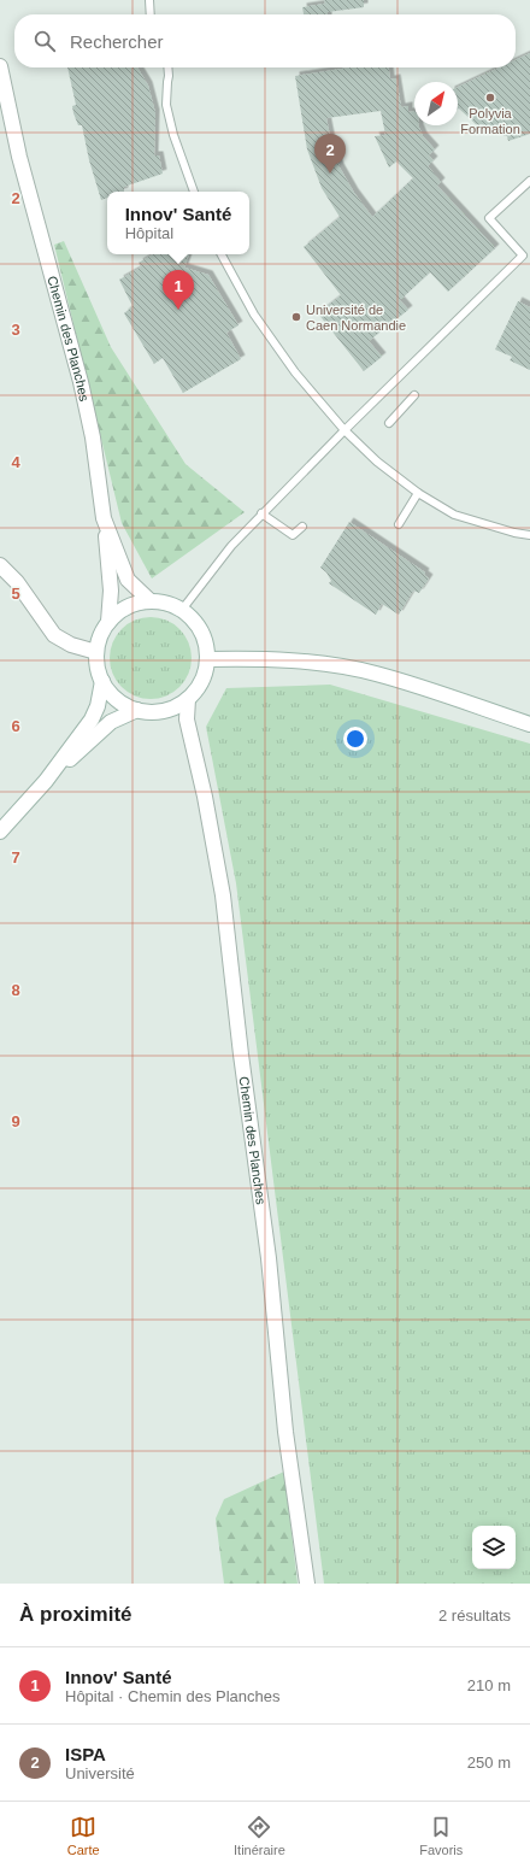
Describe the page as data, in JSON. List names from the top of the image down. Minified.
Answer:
{"streets":{"street":["Chemin des Planches"]},"places":["Polyvia Formation","Université de Caen Normandie"],"north":"top right","page":{"search":"Rechercher","pins":["2","1"],"popup":["Innov' Santé","Hôpital"],"heading":["À proximité","2 résultats"],"list":[{"mark":"1","name":"Innov' Santé","note":"Hôpital · Chemin des Planches","value":"210 m"},{"mark":"2","name":"ISPA","note":"Université","value":"250 m"}],"nav":["Carte","Itinéraire","Favoris"]},"grid":{"rows":["2","3","4","5","6","7","8","9"]}}
